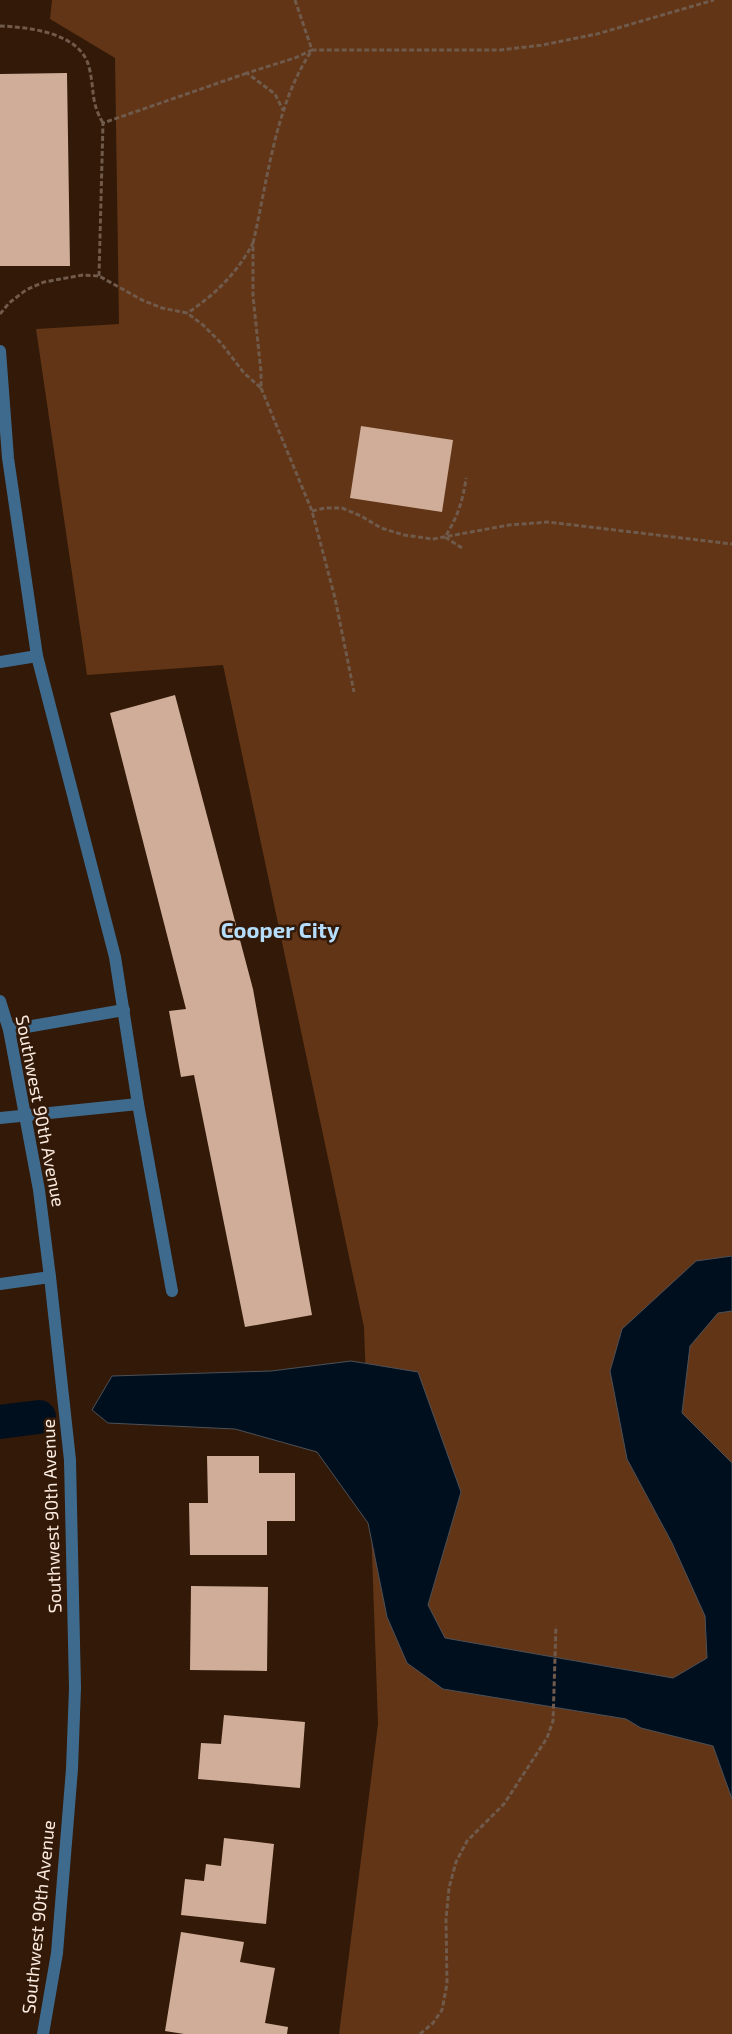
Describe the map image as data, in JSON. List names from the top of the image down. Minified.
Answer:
{"streets":{"street":["Southwest 90th Avenue"]},"districts":["Cooper City"]}
